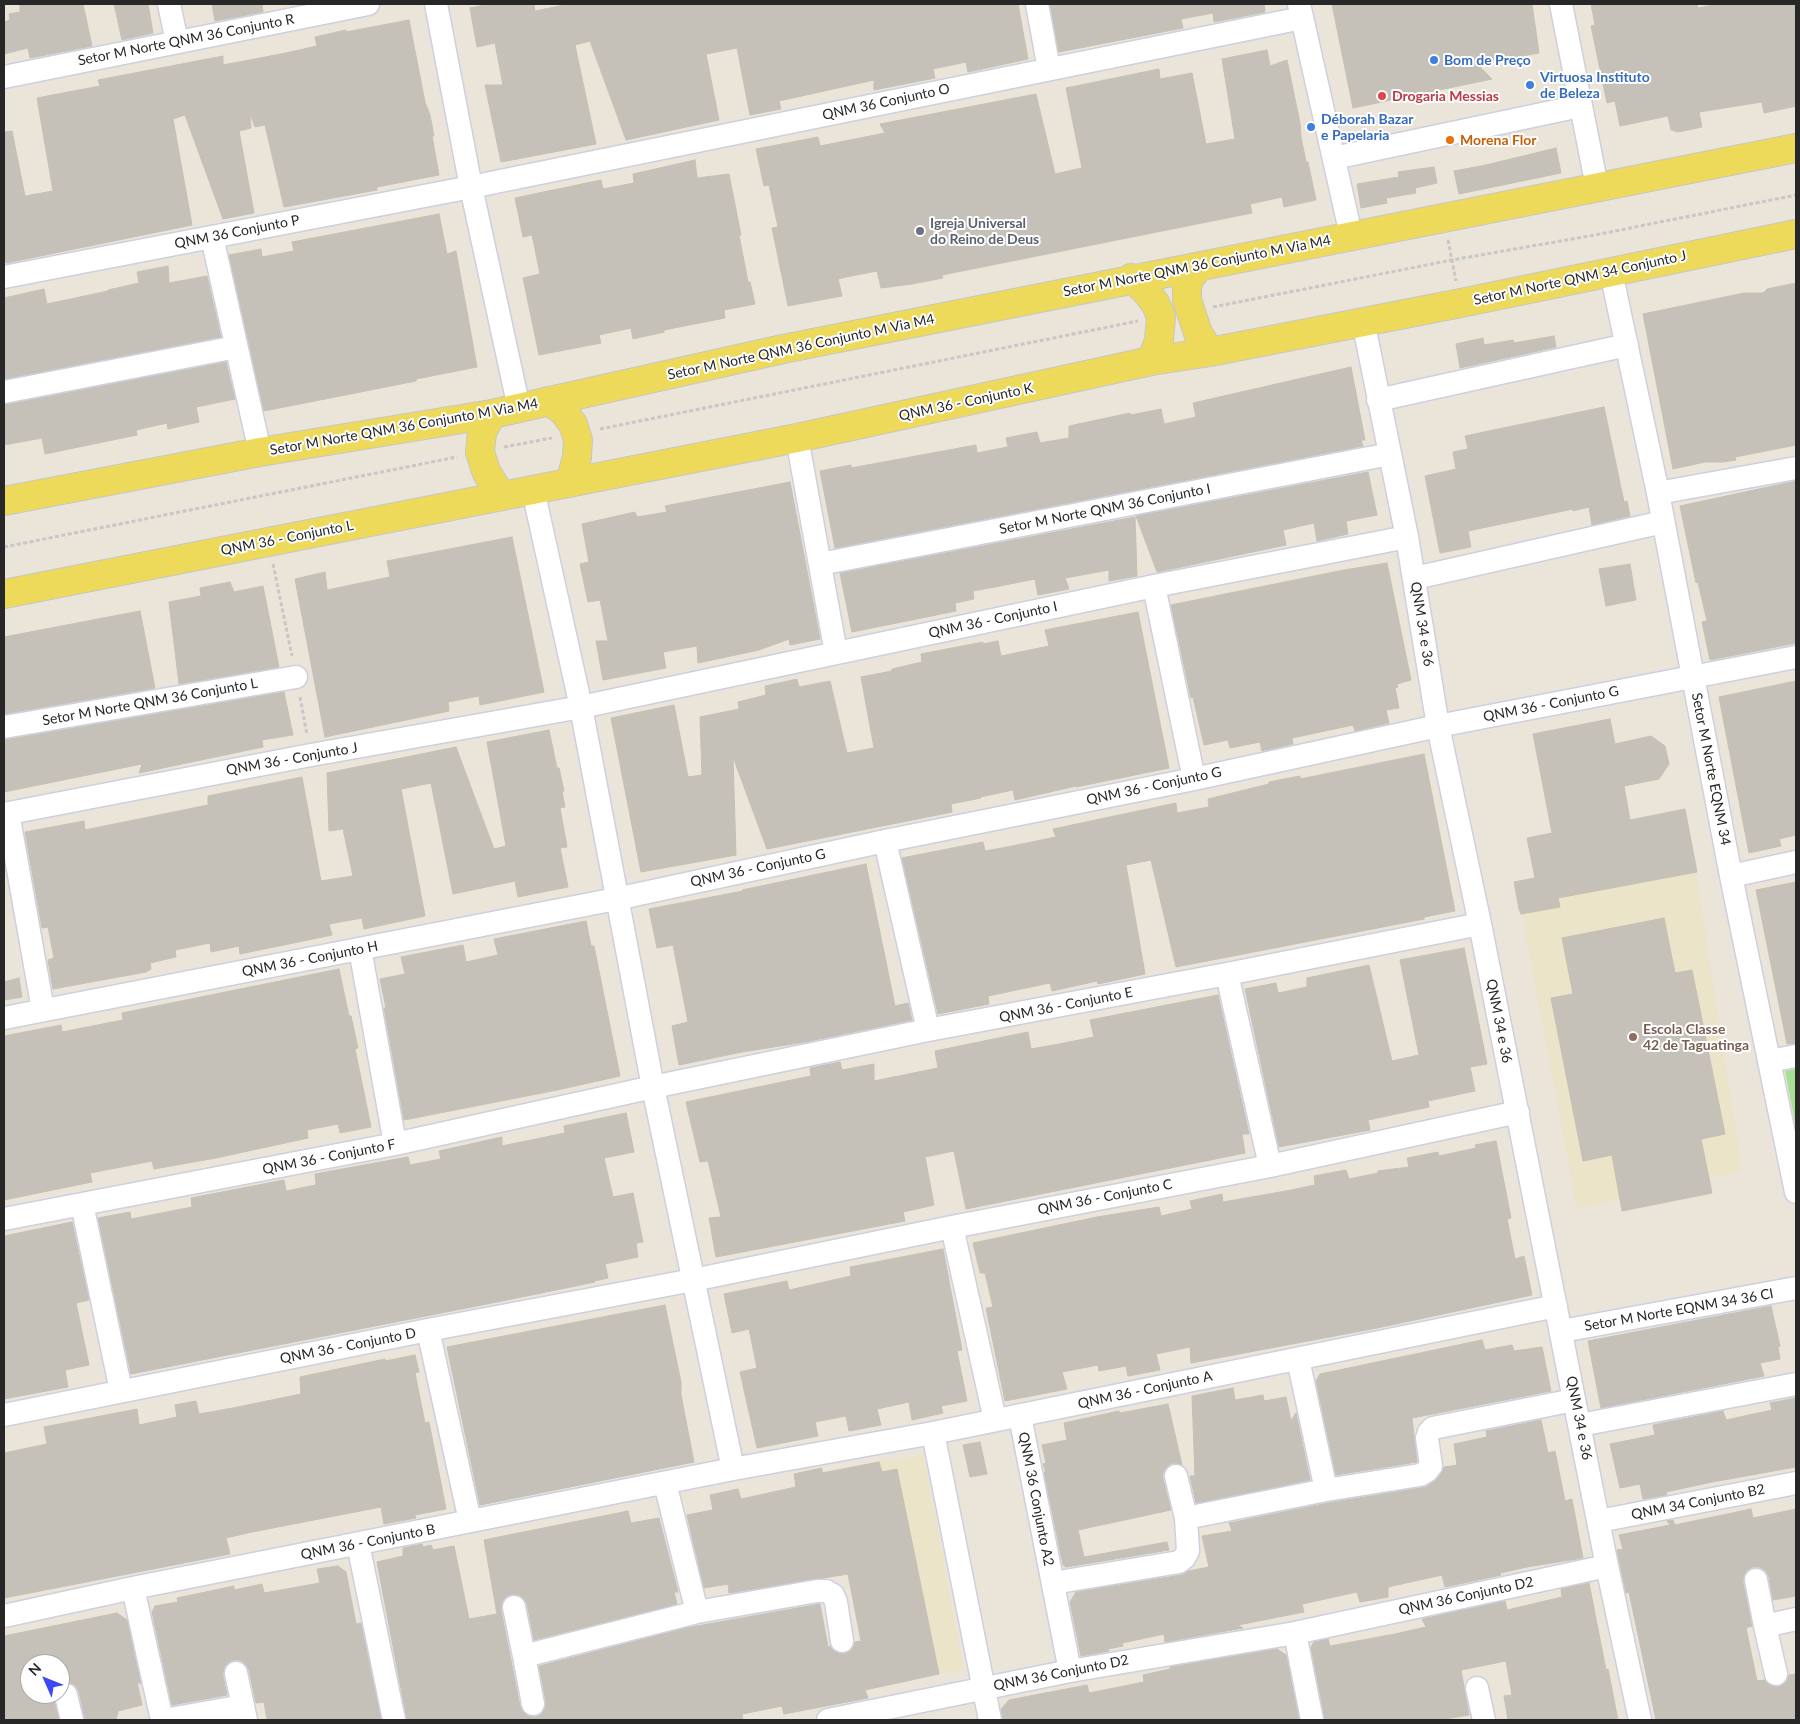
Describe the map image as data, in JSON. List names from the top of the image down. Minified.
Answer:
{"streets":{"main road":["Setor M Norte QNM 36 Conjunto M Via M4","Setor M Norte QNM 34 Conjunto J","QNM 36 - Conjunto K","QNM 36 - Conjunto L"],"street":["Setor M Norte QNM 36 Conjunto R","QNM 36 Conjunto O","QNM 36 Conjunto P","Setor M Norte QNM 36 Conjunto I","QNM 36 - Conjunto I","QNM 34 e 36","Setor M Norte QNM 36 Conjunto L","QNM 36 - Conjunto G","QNM 36 - Conjunto J","Setor M Norte EQNM 34","QNM 36 - Conjunto H","QNM 36 - Conjunto E","QNM 36 - Conjunto F","QNM 36 - Conjunto C","Setor M Norte EQNM 34 36 CI","QNM 36 - Conjunto D","QNM 36 - Conjunto A","QNM 36 Conjunto A2","QNM 34 Conjunto B2","QNM 36 - Conjunto B","QNM 36 Conjunto D2"]},"crossings":[["QNM 36 Conjunto O","QNM 36 Conjunto P"],["Setor M Norte QNM 34 Conjunto J","QNM 36 - Conjunto K"],["Setor M Norte QNM 34 Conjunto J","QNM 34 e 36"],["Setor M Norte QNM 34 Conjunto J","Setor M Norte EQNM 34"],["QNM 36 - Conjunto K","QNM 36 - Conjunto L"],["QNM 36 - Conjunto K","QNM 34 e 36"],["Setor M Norte QNM 36 Conjunto I","QNM 34 e 36"],["QNM 36 - Conjunto I","QNM 34 e 36"],["QNM 36 - Conjunto I","QNM 36 - Conjunto J"],["QNM 34 e 36","QNM 36 - Conjunto G"],["QNM 34 e 36","QNM 36 - Conjunto E"],["QNM 34 e 36","QNM 36 - Conjunto C"],["QNM 34 e 36","Setor M Norte EQNM 34 36 CI"],["QNM 34 e 36","QNM 36 - Conjunto A"],["QNM 34 e 36","QNM 34 Conjunto B2"],["QNM 34 e 36","QNM 36 Conjunto D2"],["QNM 36 - Conjunto G","Setor M Norte EQNM 34"],["QNM 36 - Conjunto G","QNM 36 - Conjunto H"],["QNM 36 - Conjunto E","QNM 36 - Conjunto F"],["QNM 36 - Conjunto C","QNM 36 - Conjunto D"],["QNM 36 - Conjunto A","QNM 36 Conjunto A2"],["QNM 36 - Conjunto A","QNM 36 - Conjunto B"],["QNM 36 Conjunto A2","QNM 36 Conjunto D2"]],"places":["Bom de Preço","Virtuosa Instituto de Beleza","Drogaria Messias","Déborah Bazar e Papelaria","Morena Flor","Igreja Universal do Reino de Deus","Escola Classe 42 de Taguatinga"],"north":"top left"}
